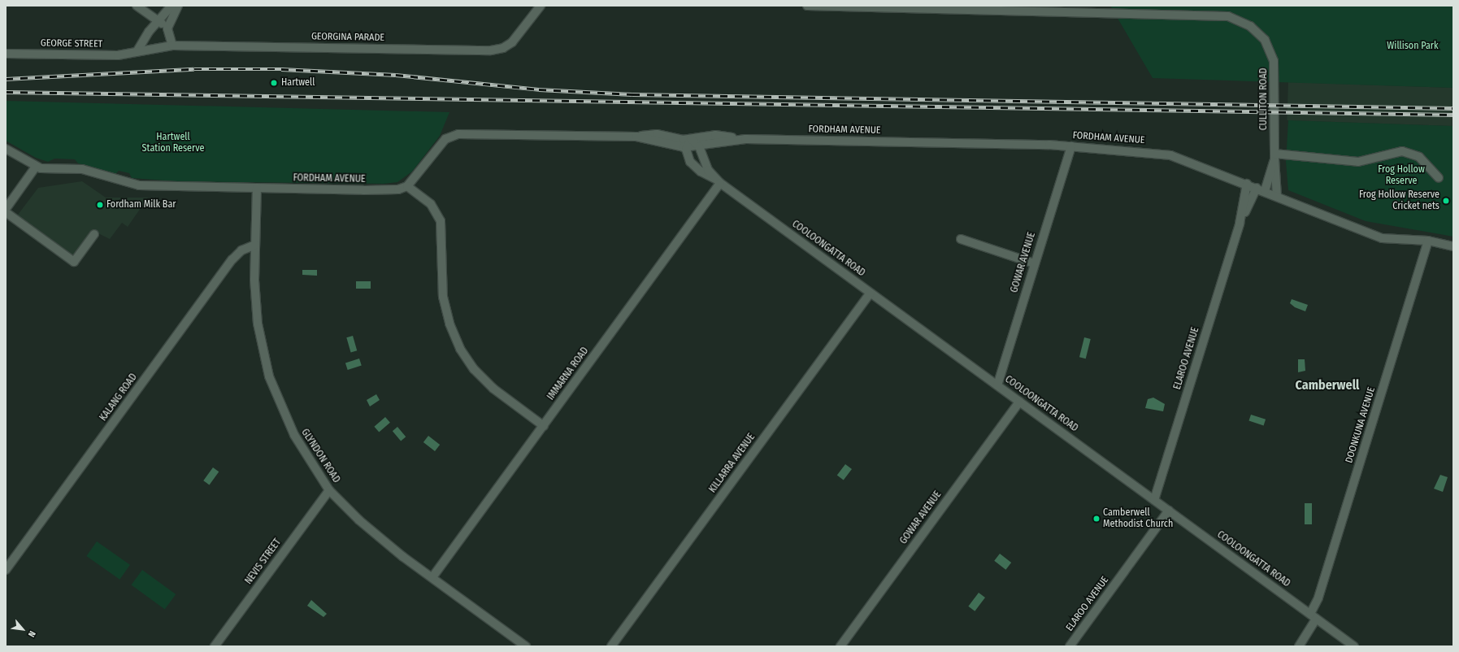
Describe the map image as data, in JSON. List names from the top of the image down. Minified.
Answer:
{"streets":{"street":["GEORGINA PARADE","GEORGE STREET","CULLITON ROAD","FORDHAM AVENUE","COOLOONGATTA ROAD","GOWAR AVENUE","ELAROO AVENUE","IMMARNA ROAD","KALANG ROAD","DOONKUNA AVENUE","GLYNDON ROAD","KILLARRA AVENUE","NEVIS STREET"]},"crossings":[["GEORGINA PARADE","GEORGE STREET"],["CULLITON ROAD","FORDHAM AVENUE"],["FORDHAM AVENUE","COOLOONGATTA ROAD"],["FORDHAM AVENUE","GOWAR AVENUE"],["FORDHAM AVENUE","ELAROO AVENUE"],["FORDHAM AVENUE","DOONKUNA AVENUE"],["FORDHAM AVENUE","GLYNDON ROAD"],["COOLOONGATTA ROAD","GOWAR AVENUE"],["COOLOONGATTA ROAD","ELAROO AVENUE"],["COOLOONGATTA ROAD","IMMARNA ROAD"],["COOLOONGATTA ROAD","DOONKUNA AVENUE"],["COOLOONGATTA ROAD","KILLARRA AVENUE"],["IMMARNA ROAD","GLYNDON ROAD"],["KALANG ROAD","GLYNDON ROAD"],["GLYNDON ROAD","NEVIS STREET"]],"districts":["Camberwell"],"parks":["Willison Park","Hartwell Station Reserve","Frog Hollow Reserve"],"places":["Hartwell","Frog Hollow Reserve Cricket nets","Fordham Milk Bar","Camberwell Methodist Church"],"north":"bottom right"}
